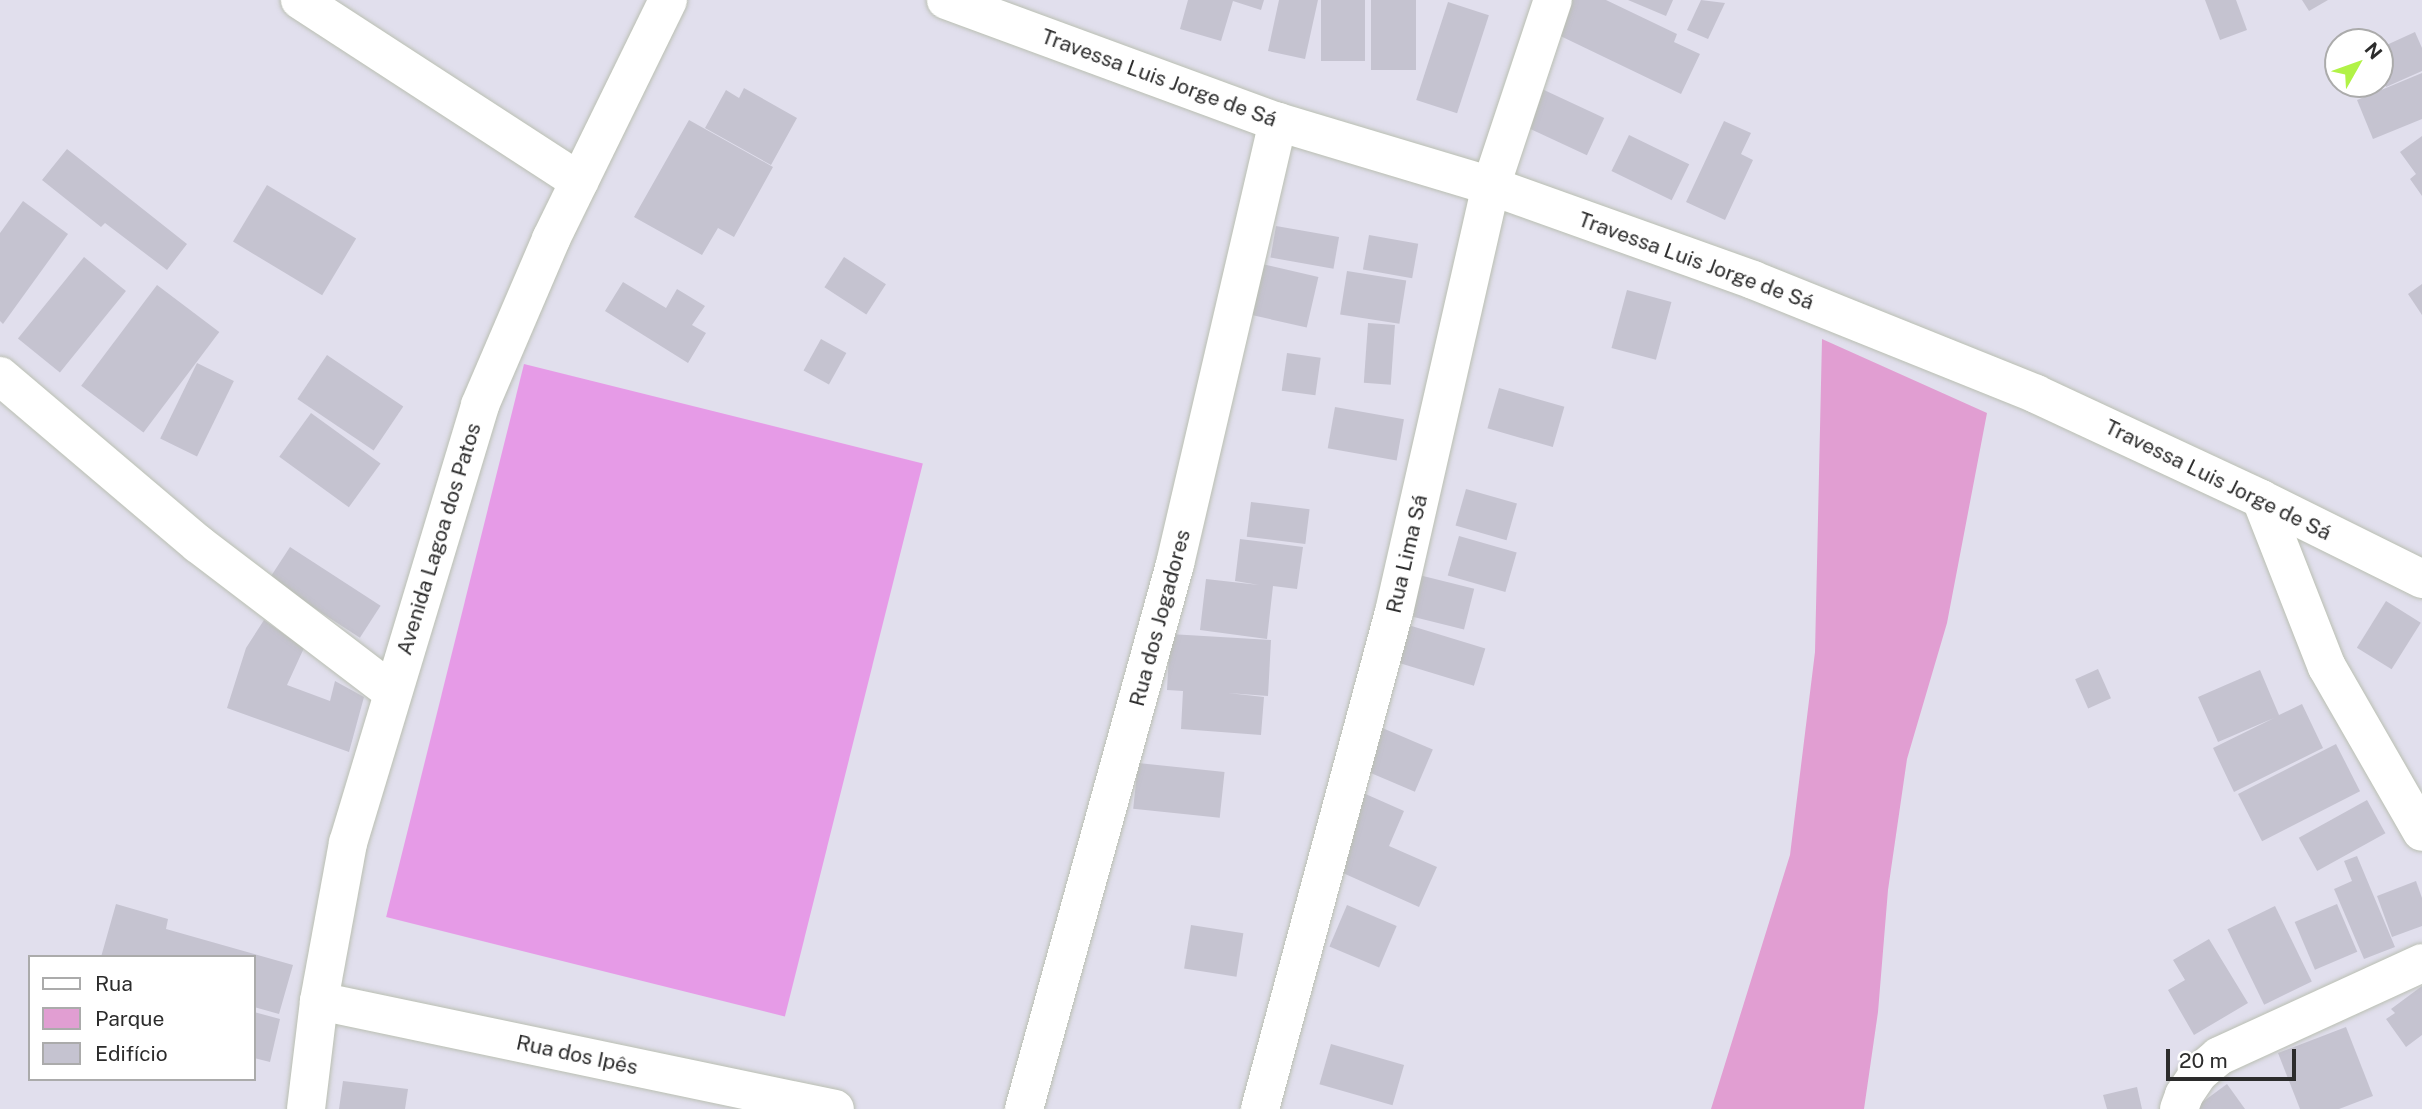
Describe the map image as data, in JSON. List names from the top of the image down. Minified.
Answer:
{"streets":{"street":["Travessa Luis Jorge de Sá","Avenida Lagoa dos Patos","Rua Lima Sá","Rua dos Jogadores","Rua dos Ipês"]},"crossings":[["Travessa Luis Jorge de Sá","Rua Lima Sá"],["Travessa Luis Jorge de Sá","Rua dos Jogadores"],["Avenida Lagoa dos Patos","Rua dos Ipês"]],"legend":["Rua","Parque","Edifício"],"scale_bar":"20 m","north":"top right"}
